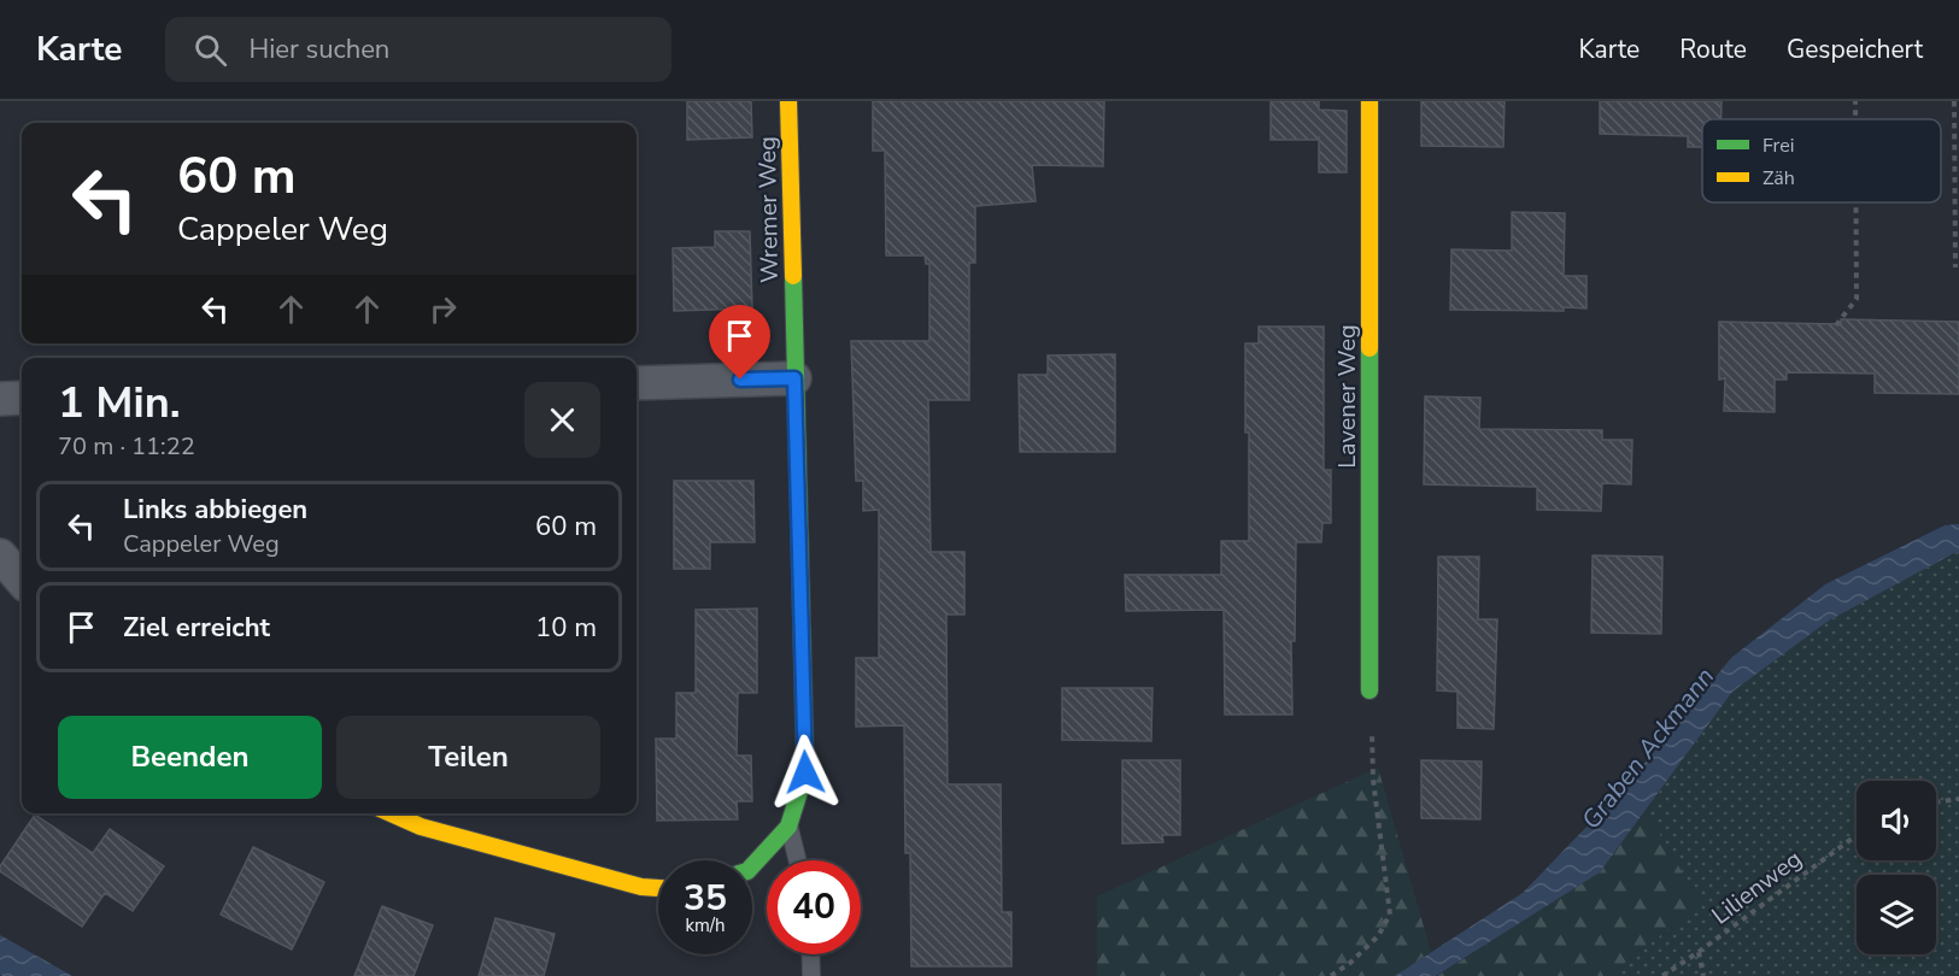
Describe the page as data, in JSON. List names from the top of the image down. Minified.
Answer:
{"streets":{"street":["Wremer Weg","Lavener Weg"],"path":["Lilienweg"]},"water":["Graben Ackmann"],"legend":["Frei","Zäh"],"page":{"header":"Karte","search":"Hier suchen","nav":["Karte","Route","Gespeichert"],"turn":["60 m","Cappeler Weg"],"heading":["1 Min.","70 m · 11:22"],"list":[{"name":"Links abbiegen","note":"Cappeler Weg","value":"60 m"},{"name":"Ziel erreicht","value":"10 m"}],"buttons":["Beenden","Teilen"],"speed":"35 km/h","limit":"40"}}
